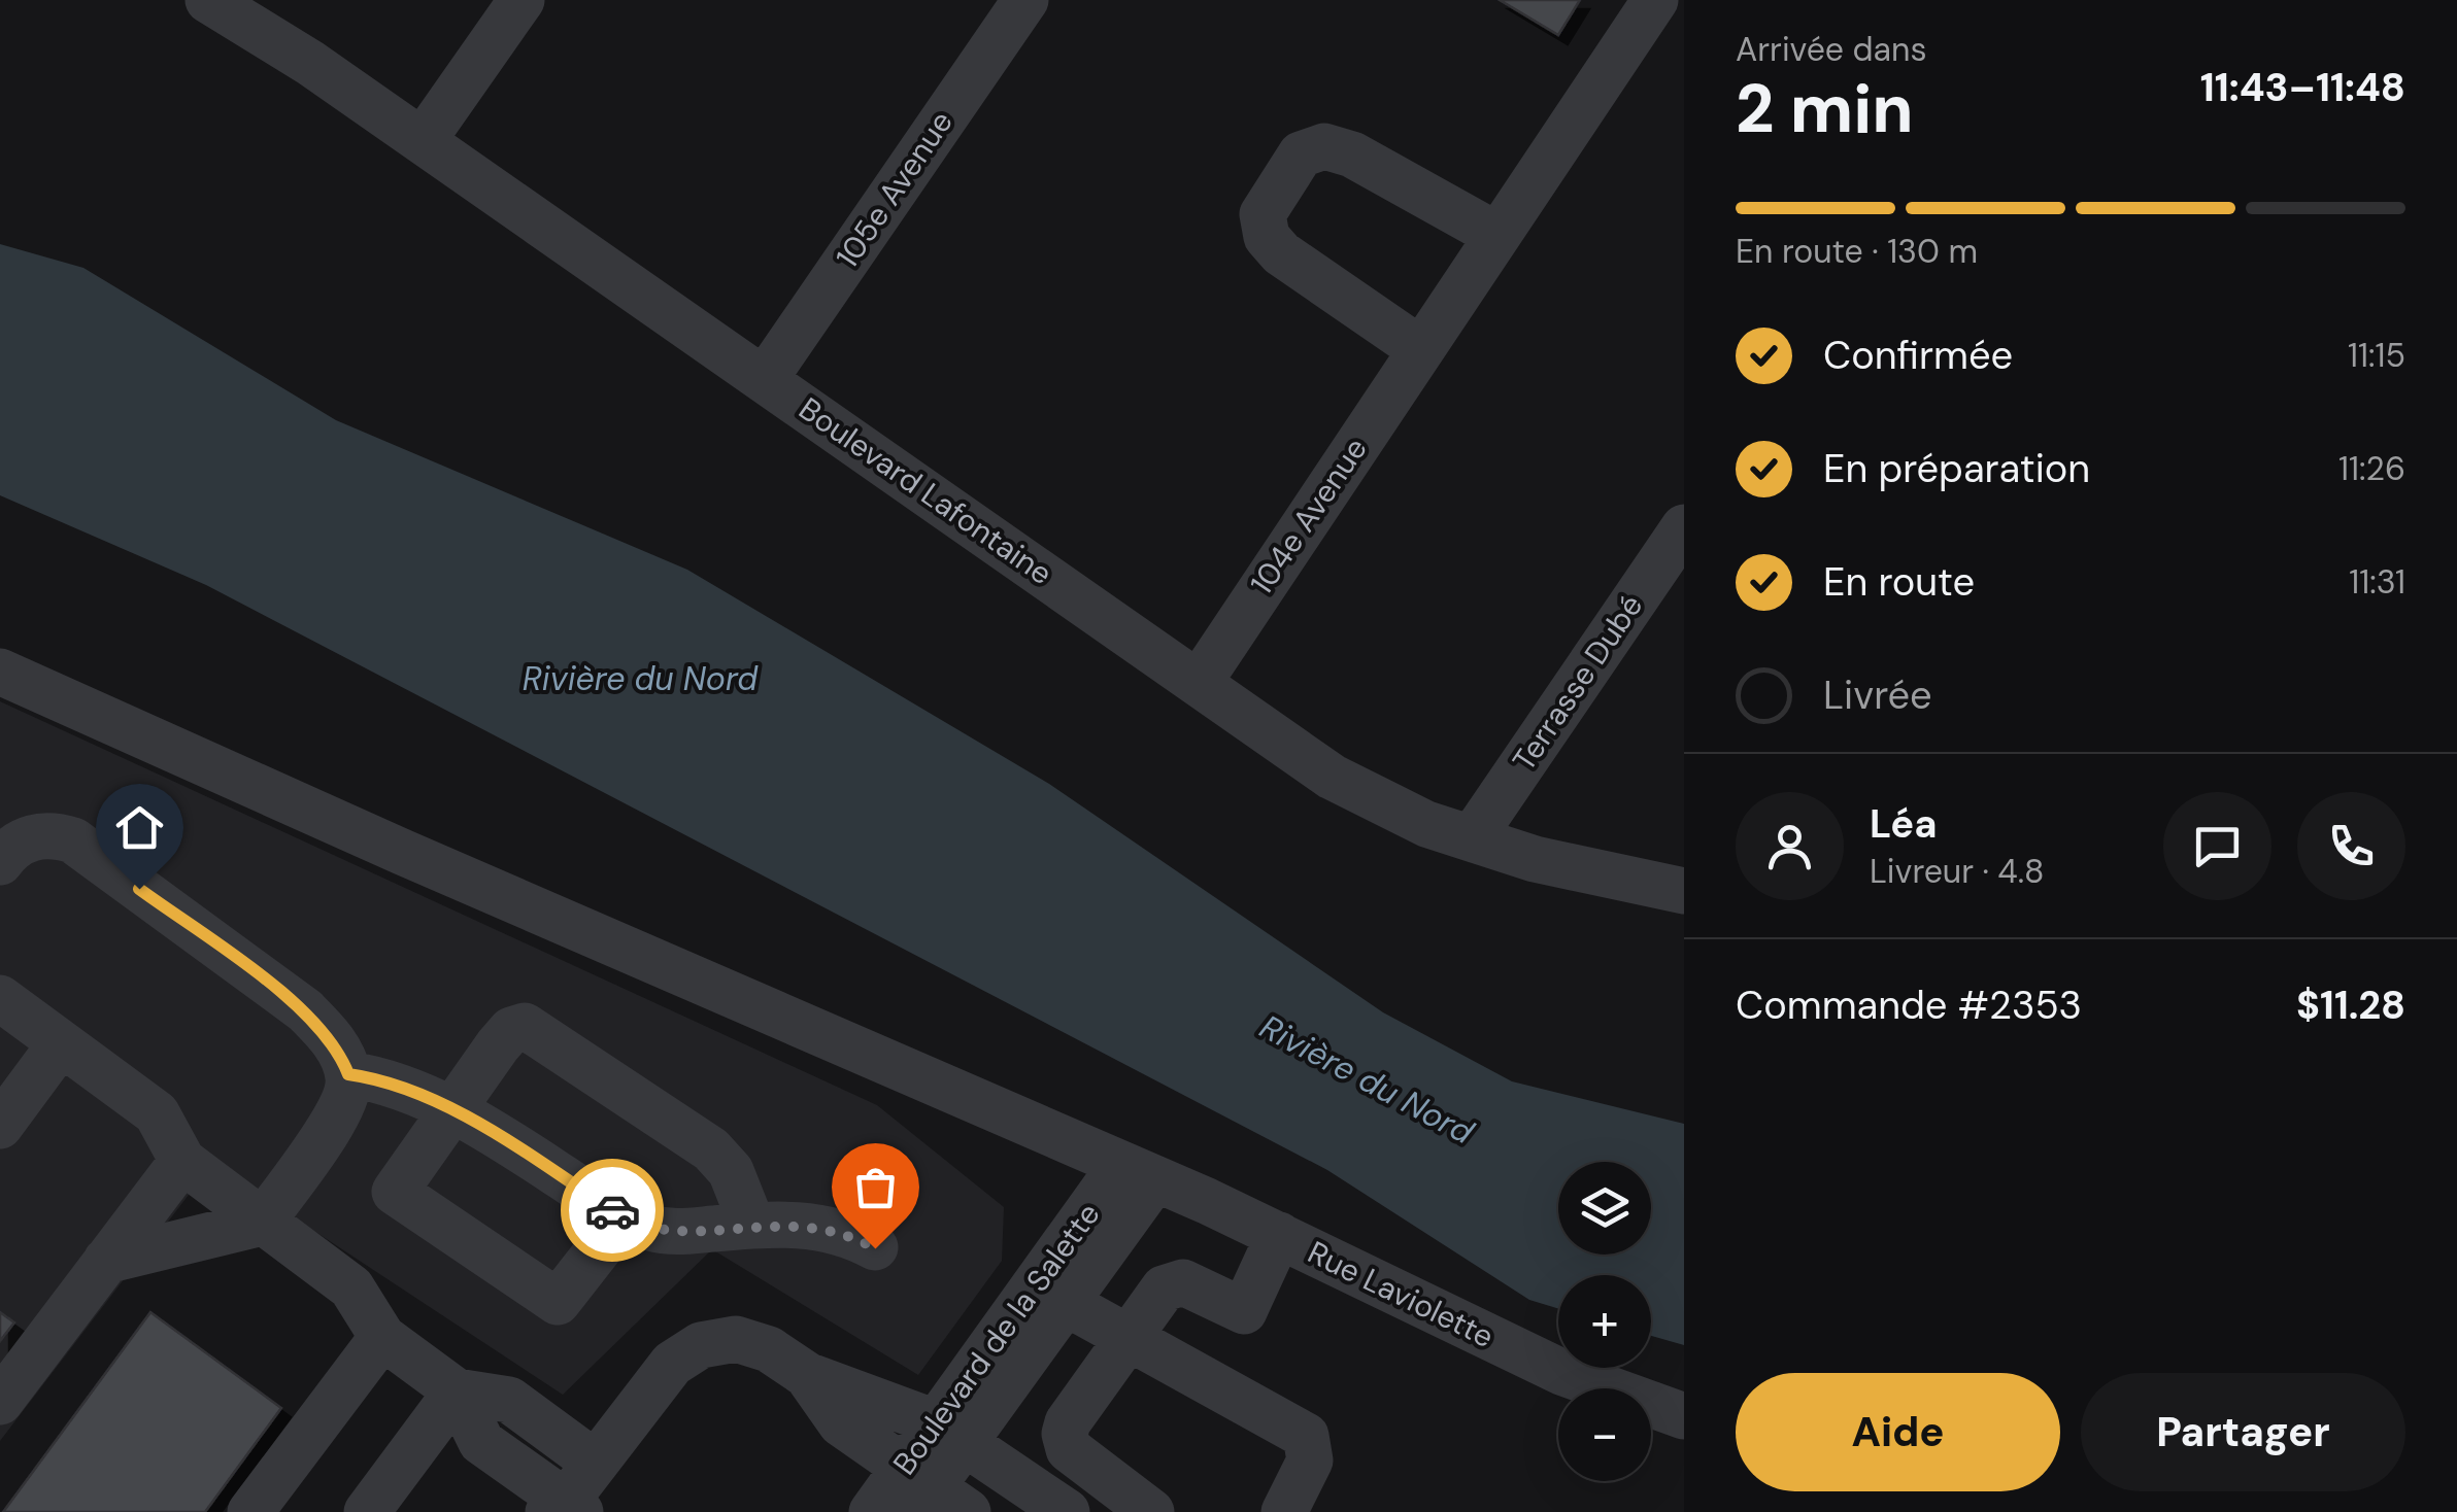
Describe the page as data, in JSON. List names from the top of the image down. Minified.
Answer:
{"streets":{"street":["105e Avenue","Boulevard Lafontaine","104e Avenue","Terrasse Dubé","Rue Laviolette","Boulevard de la Salette"]},"crossings":[["105e Avenue","Boulevard Lafontaine"],["Boulevard Lafontaine","104e Avenue"],["Boulevard Lafontaine","Terrasse Dubé"],["Rue Laviolette","Boulevard de la Salette"]],"water":["Rivière du Nord"],"page":{"heading":["2 min","Arrivée dans","11:43–11:48"],"panel":["Léa","Livreur · 4.8","Commande #2353","$11.28"],"bar":"En route · 130 m","list":[["Confirmée","11:15"],["En préparation","11:26"],["En route","11:31"],"Livrée"],"map_buttons":["+","−"],"buttons":["Aide","Partager"]}}
